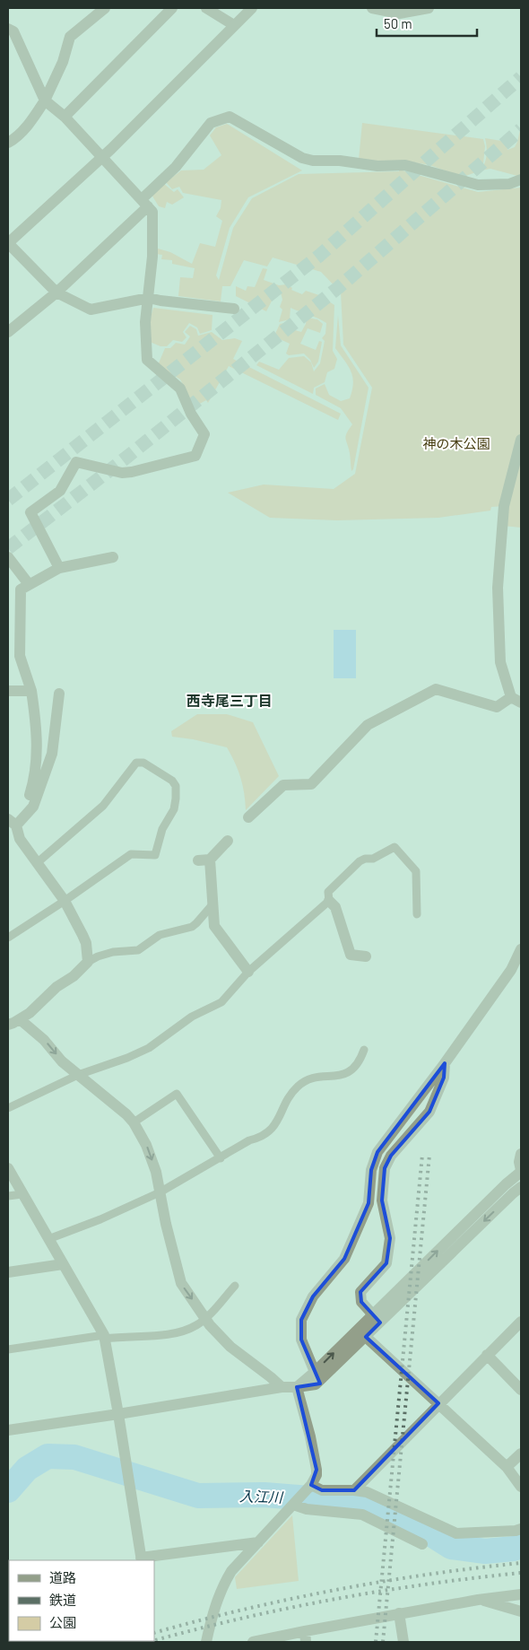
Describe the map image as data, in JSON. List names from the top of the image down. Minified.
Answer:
{"districts":["西寺尾三丁目"],"water":["入江川"],"parks":["神の木公園"],"legend":["道路","鉄道","公園"],"scale_bar":"50 m"}
